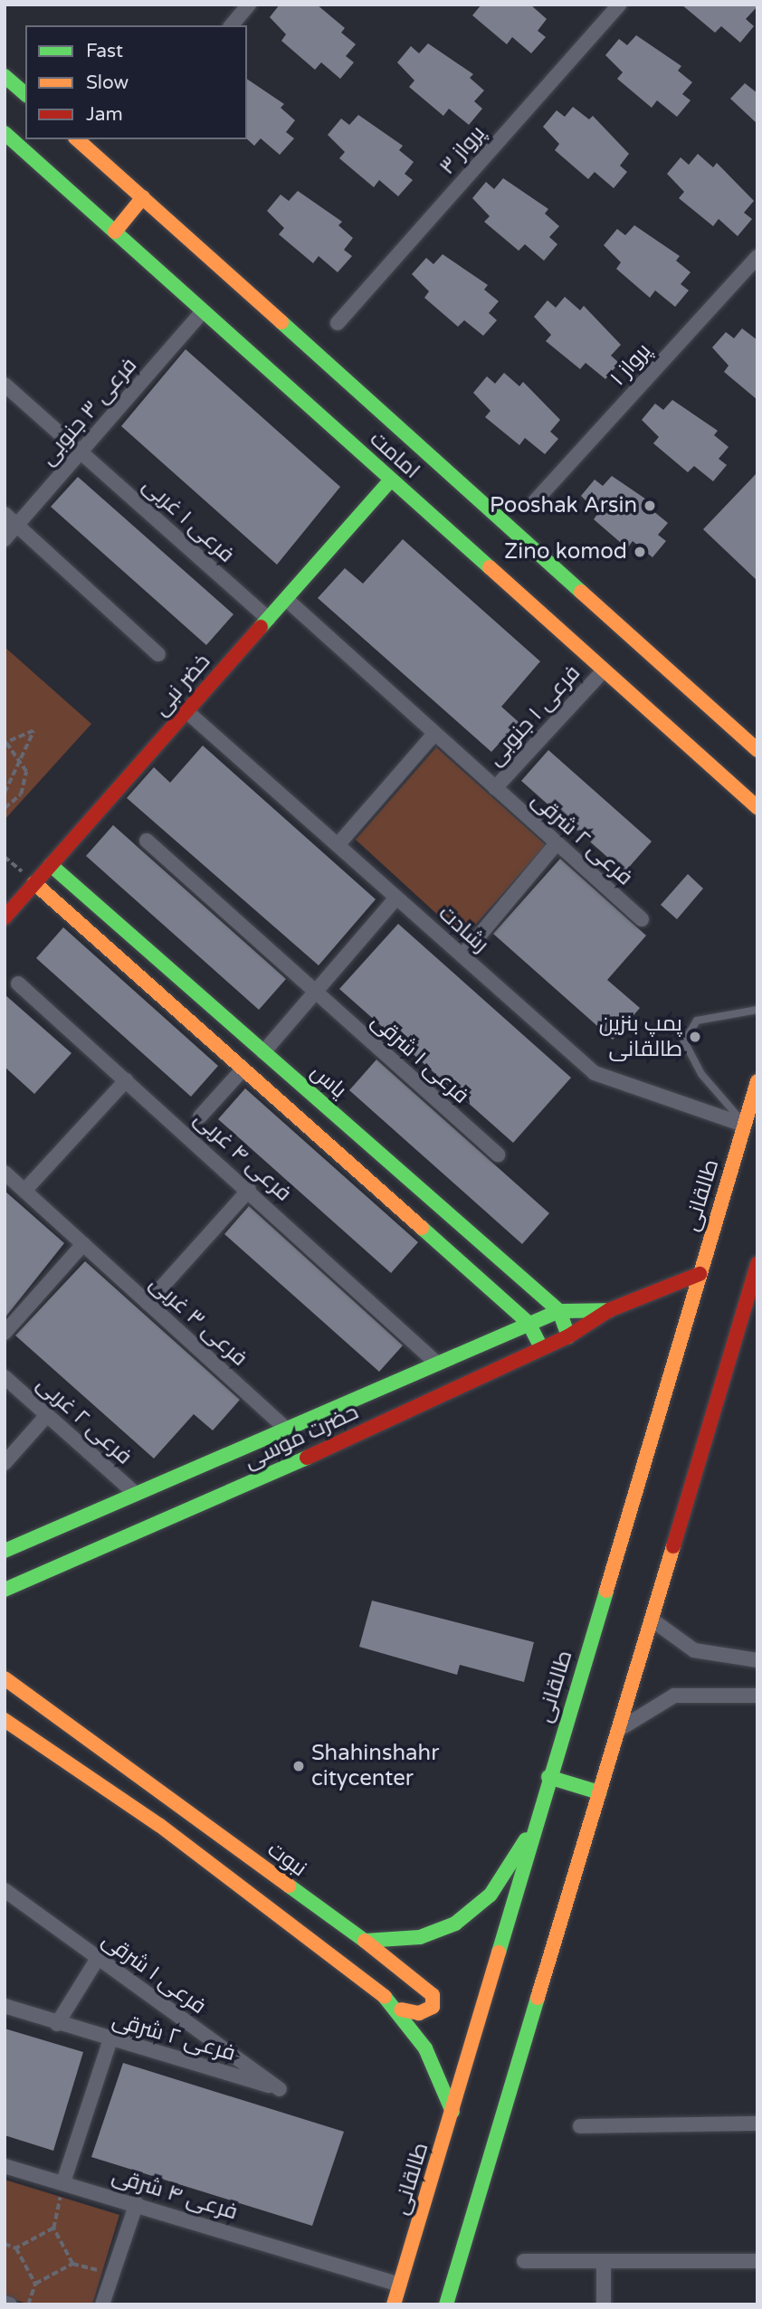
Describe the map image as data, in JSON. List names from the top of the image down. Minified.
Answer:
{"streets":{"main road":["امامت","خضر نبی","یاس","طالقانی","حضرت موسی","نبوت"],"street":["پرواز ۳","پرواز ۱","فرعی ۳ جنوبی","فرعی ۱ غربی","فرعی ۱ جنوبی","فرعی ۲ شرقی","رشادت","فرعی ۱ شرقی","فرعی ۴ غربی","فرعی ۳ غربی","فرعی ۲ غربی","فرعی ۴ شرقی"]},"crossings":[["فرعی ۳ جنوبی","امامت"],["فرعی ۳ جنوبی","فرعی ۱ غربی"],["امامت","خضر نبی"],["امامت","فرعی ۱ جنوبی"],["فرعی ۱ غربی","خضر نبی"],["خضر نبی","فرعی ۲ شرقی"],["خضر نبی","رشادت"],["خضر نبی","یاس"],["فرعی ۱ جنوبی","فرعی ۲ شرقی"],["فرعی ۲ شرقی","فرعی ۱ شرقی"],["رشادت","طالقانی"],["یاس","حضرت موسی"],["فرعی ۴ غربی","حضرت موسی"],["طالقانی","حضرت موسی"],["طالقانی","فرعی ۴ شرقی"],["فرعی ۳ غربی","حضرت موسی"],["فرعی ۲ غربی","حضرت موسی"]],"places":["Pooshak Arsin","Zino komod","پمپ بنزین طالقانی","Shahinshahr citycenter"],"legend":["Fast","Slow","Jam"]}
